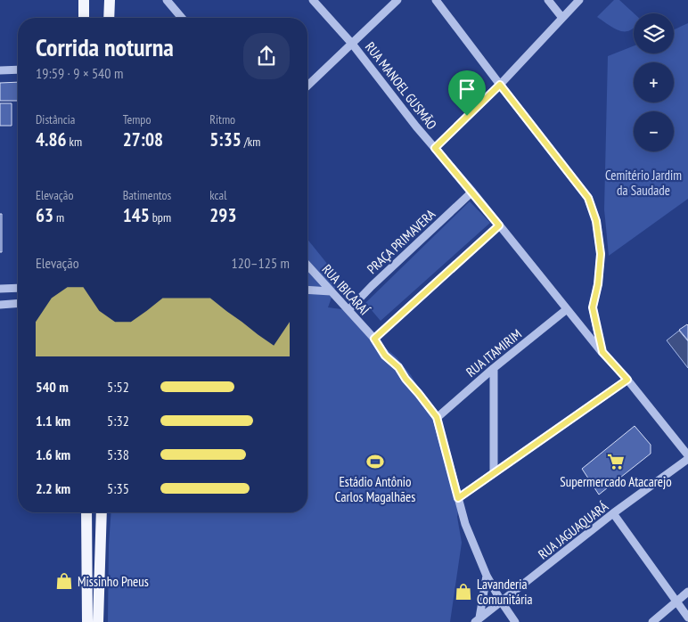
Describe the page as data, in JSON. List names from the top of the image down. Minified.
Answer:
{"streets":{"street":["RUA MANOEL GUSMÃO","PRAÇA PRIMAVERA","RUA IBICARAÍ","RUA ITAMIRIM","RUA JAGUAQUARÁ"]},"crossings":[["RUA MANOEL GUSMÃO","PRAÇA PRIMAVERA"],["RUA MANOEL GUSMÃO","RUA ITAMIRIM"],["PRAÇA PRIMAVERA","RUA IBICARAÍ"],["RUA IBICARAÍ","RUA ITAMIRIM"],["RUA IBICARAÍ","RUA JAGUAQUARÁ"]],"parks":["Cemitério Jardim da Saudade"],"places":{"sports":["Estádio Antônio Carlos Magalhães"],"supermarket":["Supermercado Atacarejo"],"shop":["Missinho Pneus","Lavanderia Comunitária"]},"page":{"map_buttons":["+","−"],"heading":["Corrida noturna","19:59 · 9 × 540 m"],"stats":[["Distância","4.86 km"],["Tempo","27:08"],["Ritmo","5:35 /km"],["Elevação","63 m"],["Batimentos","145 bpm"],["kcal","293"]],"chart":["Elevação","120–125 m"],"list":[{"name":"540 m","note":"5:52"},{"name":"1.1 km","note":"5:32"},{"name":"1.6 km","note":"5:38"},{"name":"2.2 km","note":"5:35"}]}}
